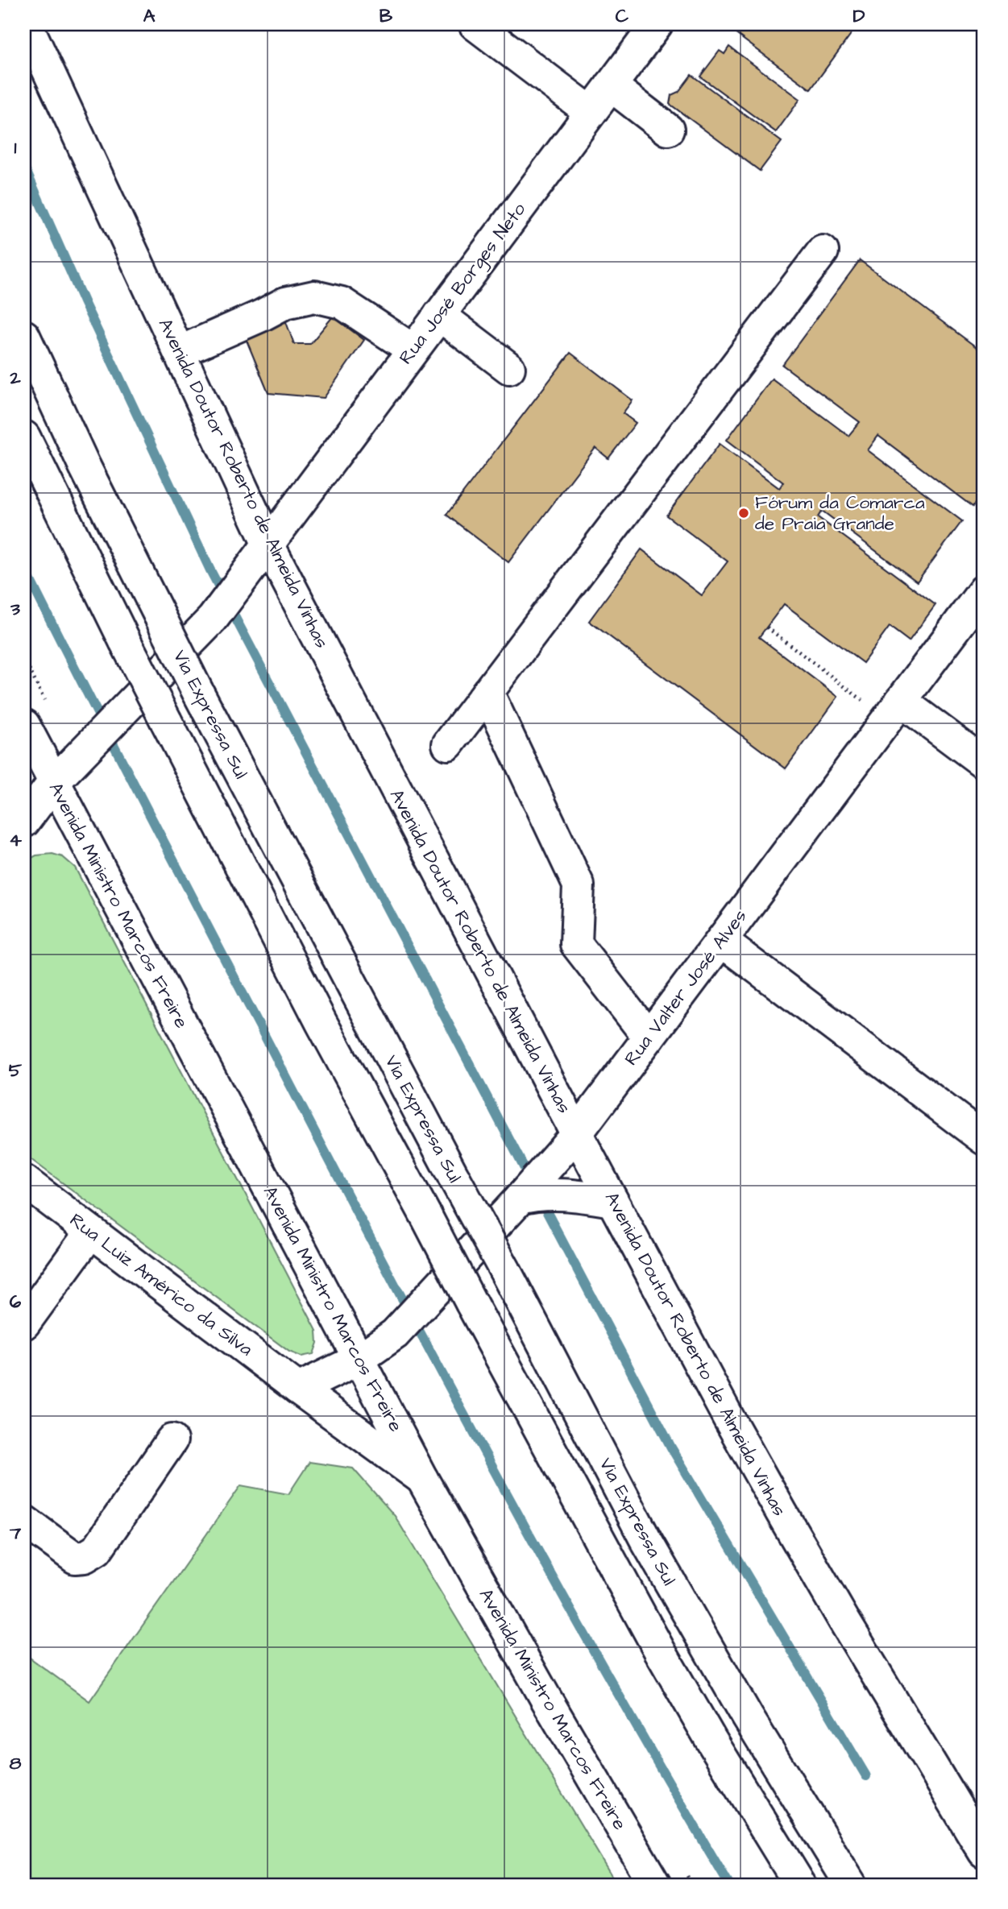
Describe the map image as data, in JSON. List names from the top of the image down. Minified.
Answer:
{"streets":{"main road":["Rua José Borges Neto","Avenida Doutor Roberto de Almeida Vinhas","Via Expressa Sul","Avenida Ministro Marcos Freire","Rua Valter José Alves","Rua Luiz Américo da Silva"]},"crossings":[["Rua José Borges Neto","Avenida Doutor Roberto de Almeida Vinhas"],["Rua José Borges Neto","Avenida Ministro Marcos Freire"],["Avenida Doutor Roberto de Almeida Vinhas","Rua Valter José Alves"],["Avenida Ministro Marcos Freire","Rua Valter José Alves"],["Avenida Ministro Marcos Freire","Rua Luiz Américo da Silva"]],"places":["Fórum da Comarca de Praia Grande"],"grid":{"columns":["A","B","C","D"],"rows":["1","2","3","4","5","6","7","8"]}}
